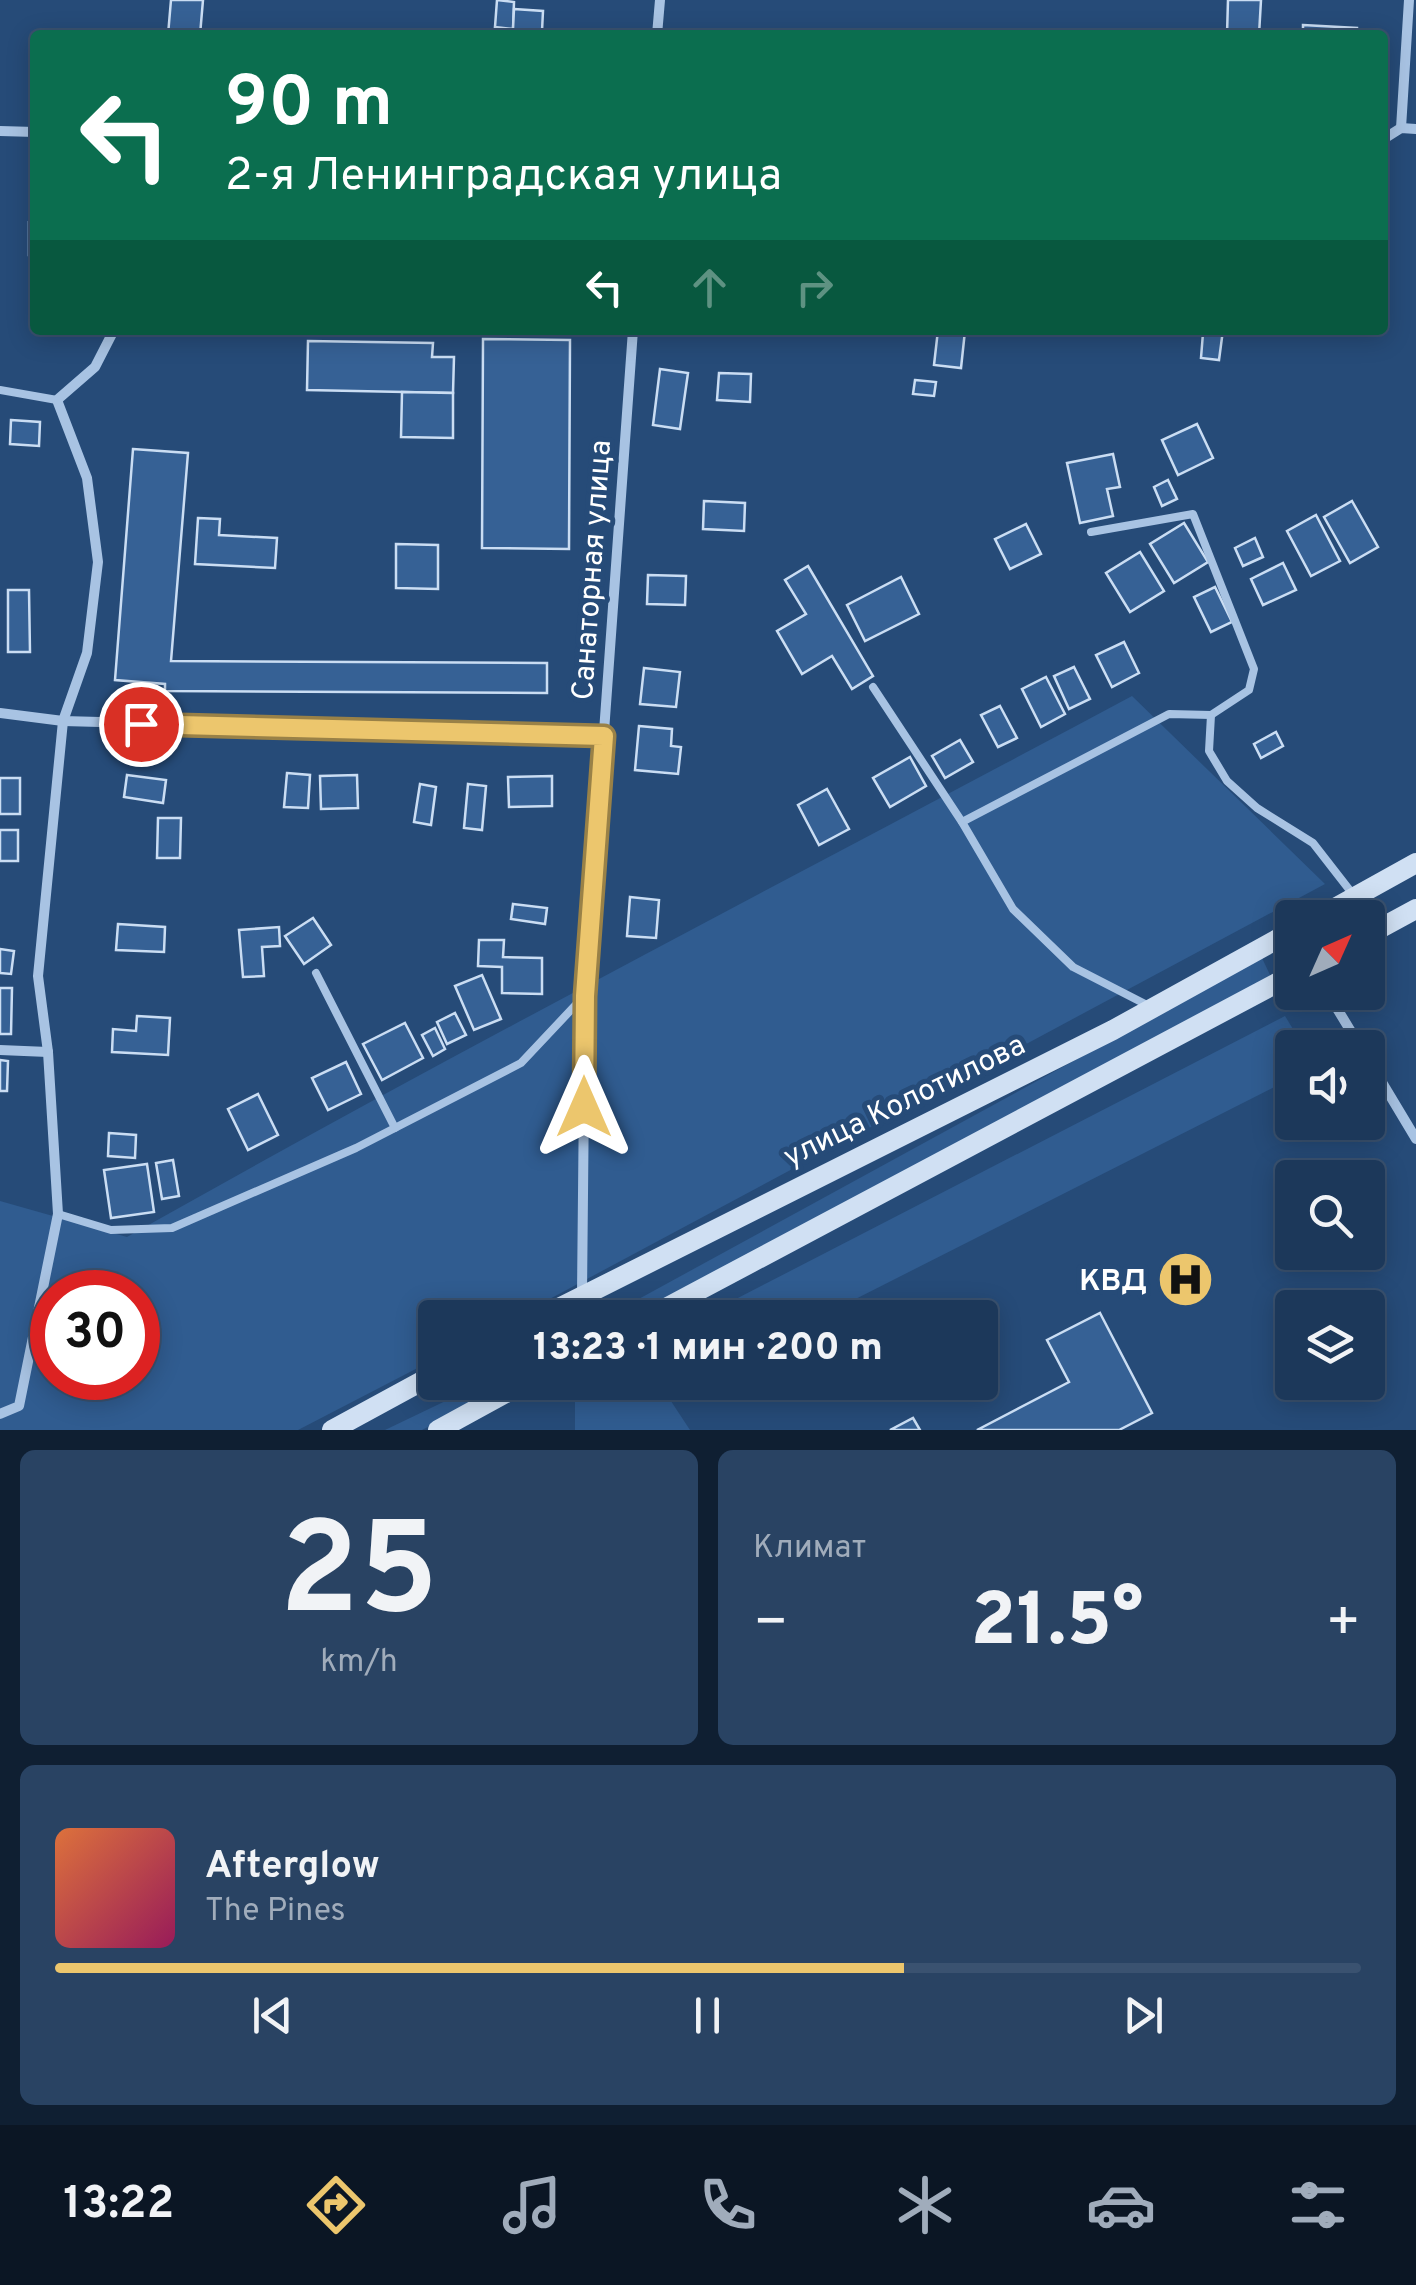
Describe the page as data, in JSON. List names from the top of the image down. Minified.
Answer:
{"streets":{"main road":["улица Колотилова"],"street":["Санаторная улица"]},"crossings":[["Санаторная улица","улица Колотилова"]],"places":{"hospital":["КВД"]},"north":"top right","page":{"turn":["90 m","2-я Ленинградская улица"],"limit":"30","trip":"13:23 · 1 мин · 200 m","tile":[["25","km/h"],"Климат"],"heat":["−","21.5°","+"],"song":["Afterglow","The Pines"],"tabs":"13:22"}}
